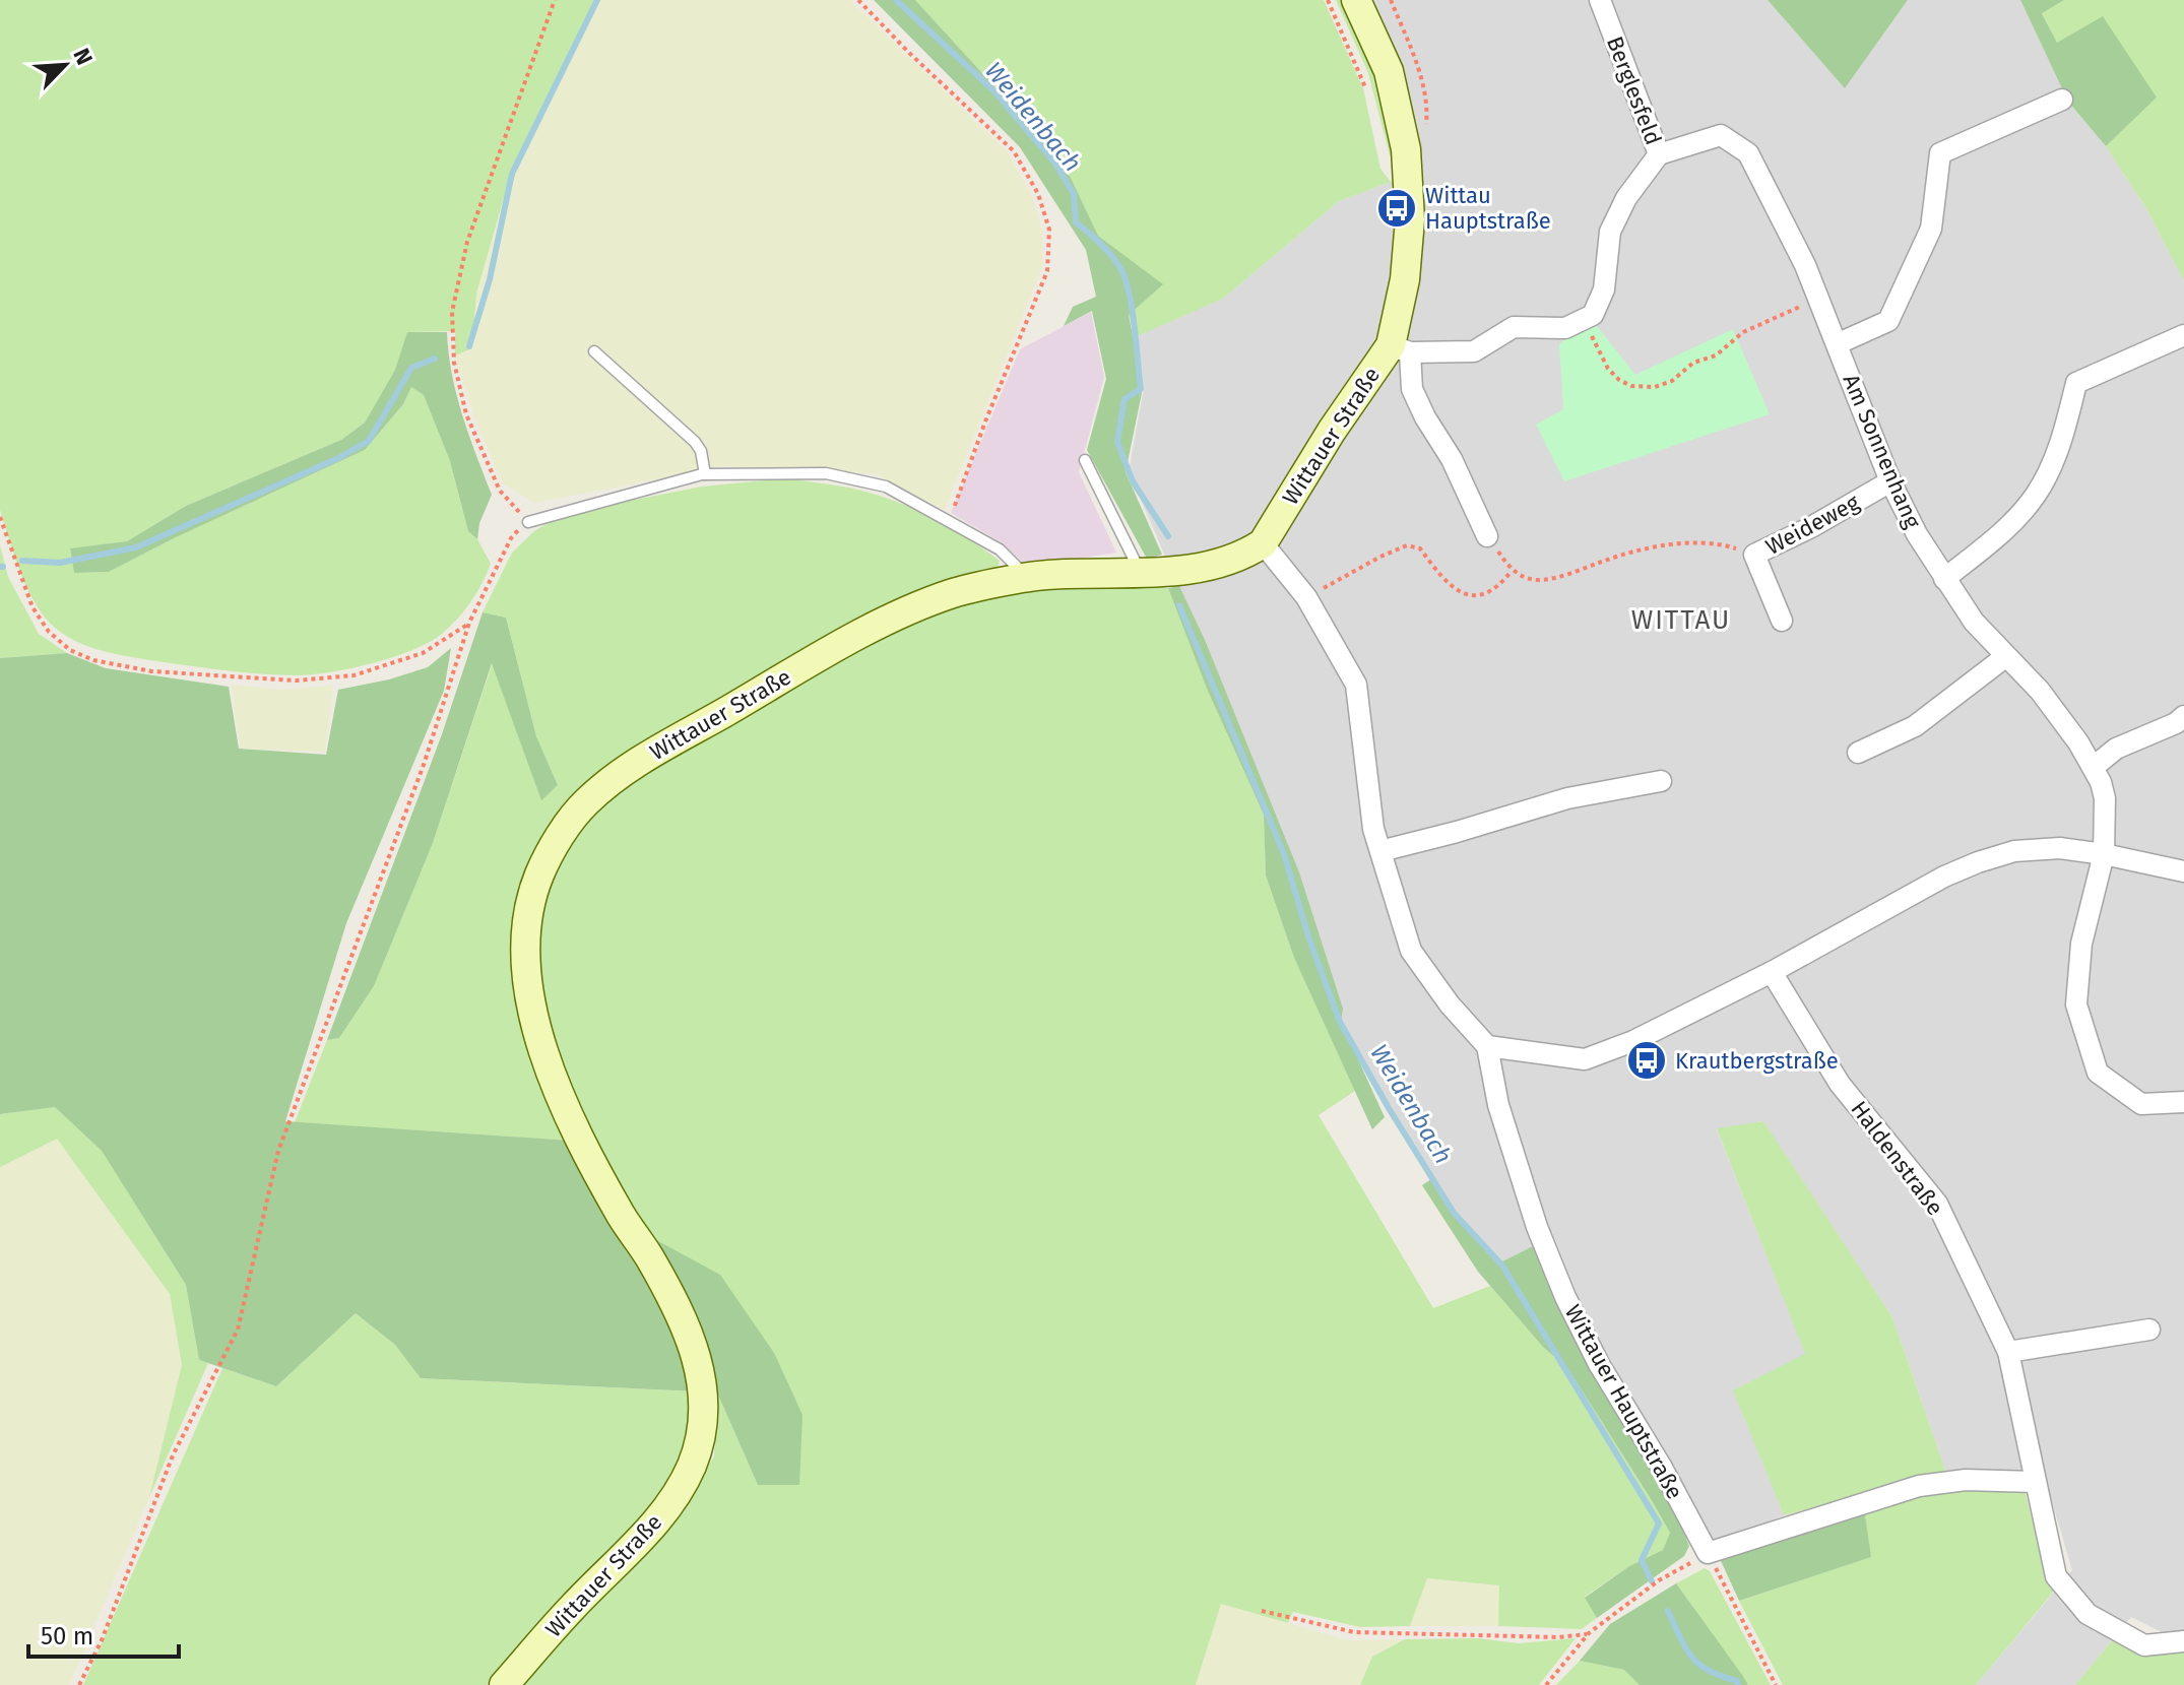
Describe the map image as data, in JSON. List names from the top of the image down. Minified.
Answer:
{"streets":{"street":["Berglesfeld","Wittauer Straße","Am Sonnenhang","Weideweg","Haldenstraße","Wittauer Hauptstraße"]},"crossings":[["Berglesfeld","Am Sonnenhang"],["Am Sonnenhang","Weideweg"]],"districts":["WITTAU"],"water":["Weidenbach"],"places":{"bus stop":["Wittau Hauptstraße","Krautbergstraße"]},"scale_bar":"50 m","north":"top right"}
